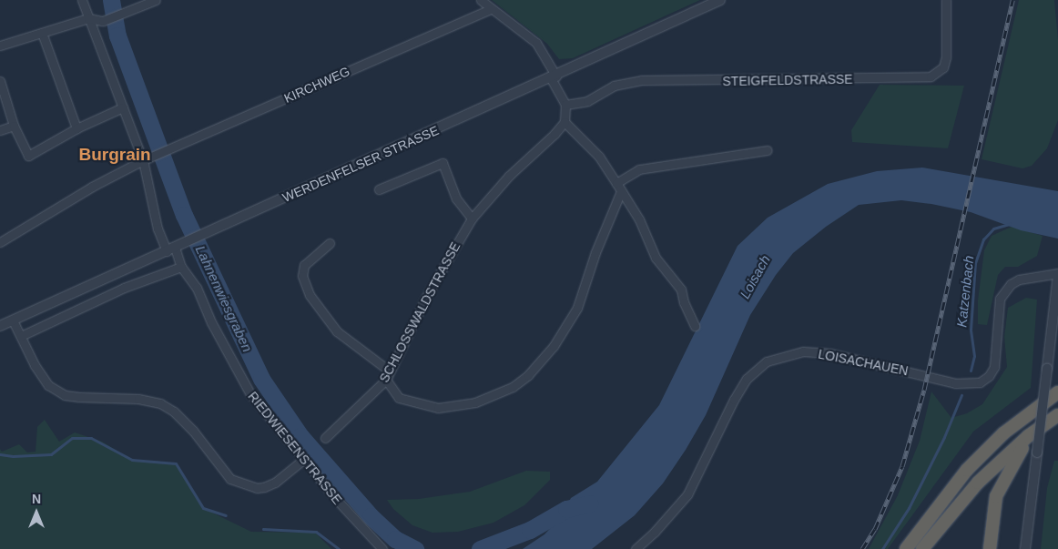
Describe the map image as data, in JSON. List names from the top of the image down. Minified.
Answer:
{"streets":{"street":["STEIGFELDSTRASSE","KIRCHWEG","WERDENFELSER STRASSE","SCHLOSSWALDSTRASSE","LOISACHAUEN","RIEDWIESENSTRASSE"]},"crossings":[["KIRCHWEG","RIEDWIESENSTRASSE"],["WERDENFELSER STRASSE","RIEDWIESENSTRASSE"]],"districts":["Burgrain"],"water":["Loisach","Katzenbach","Lahnenwiesgraben"],"north":"top"}
